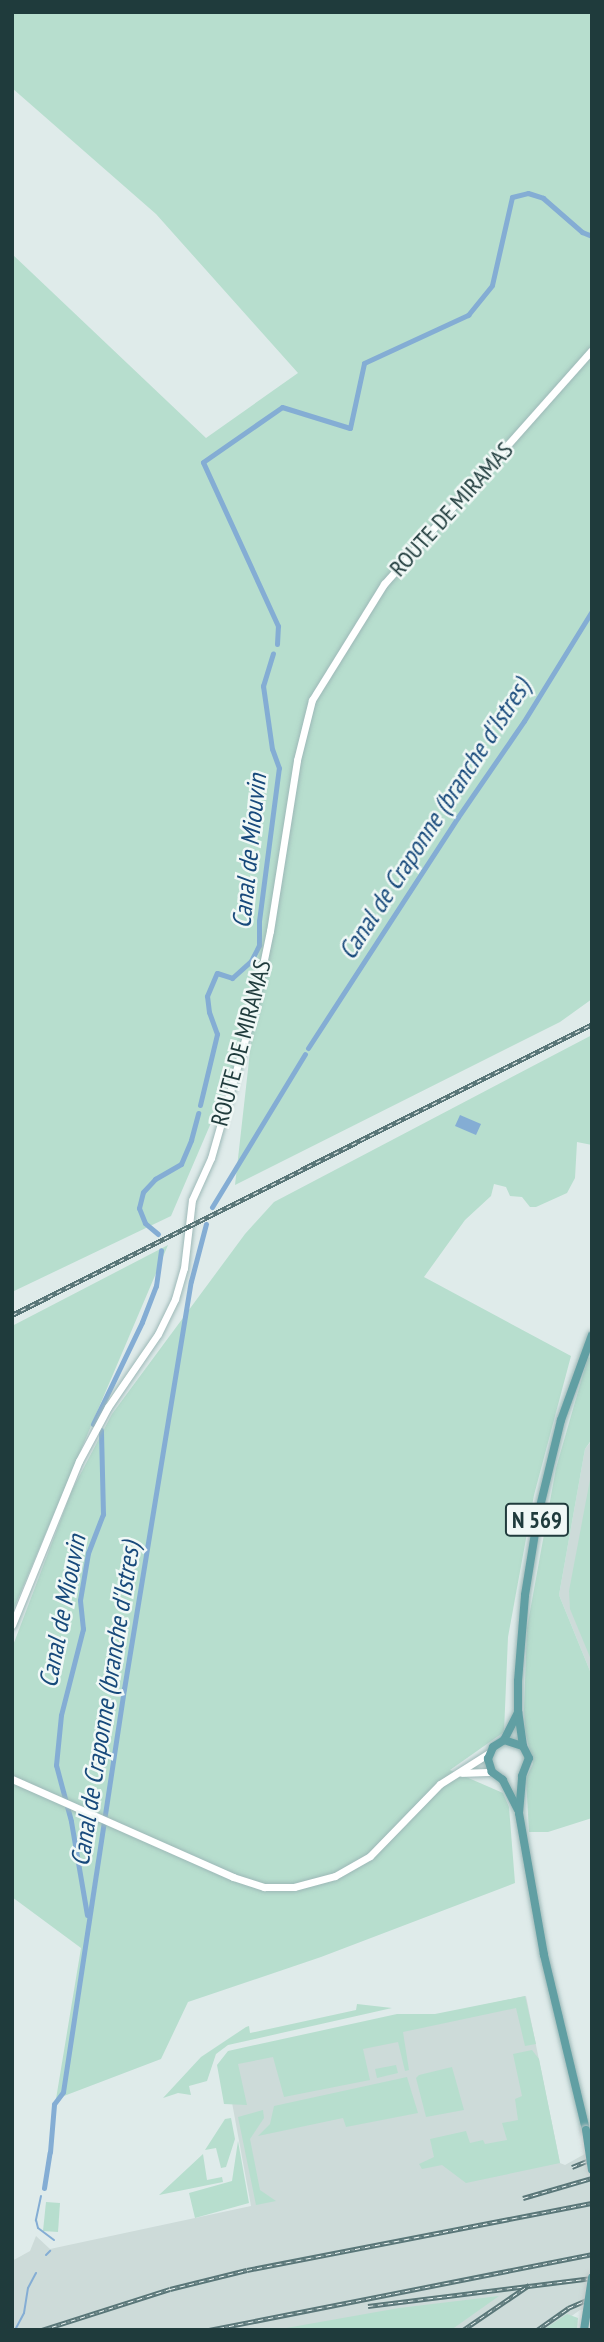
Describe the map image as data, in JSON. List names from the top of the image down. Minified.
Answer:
{"streets":{"main road":["ROUTE DE MIRAMAS","N 569"]},"water":["Canal de Craponne (branche d'Istres)","Canal de Miouvin"]}
